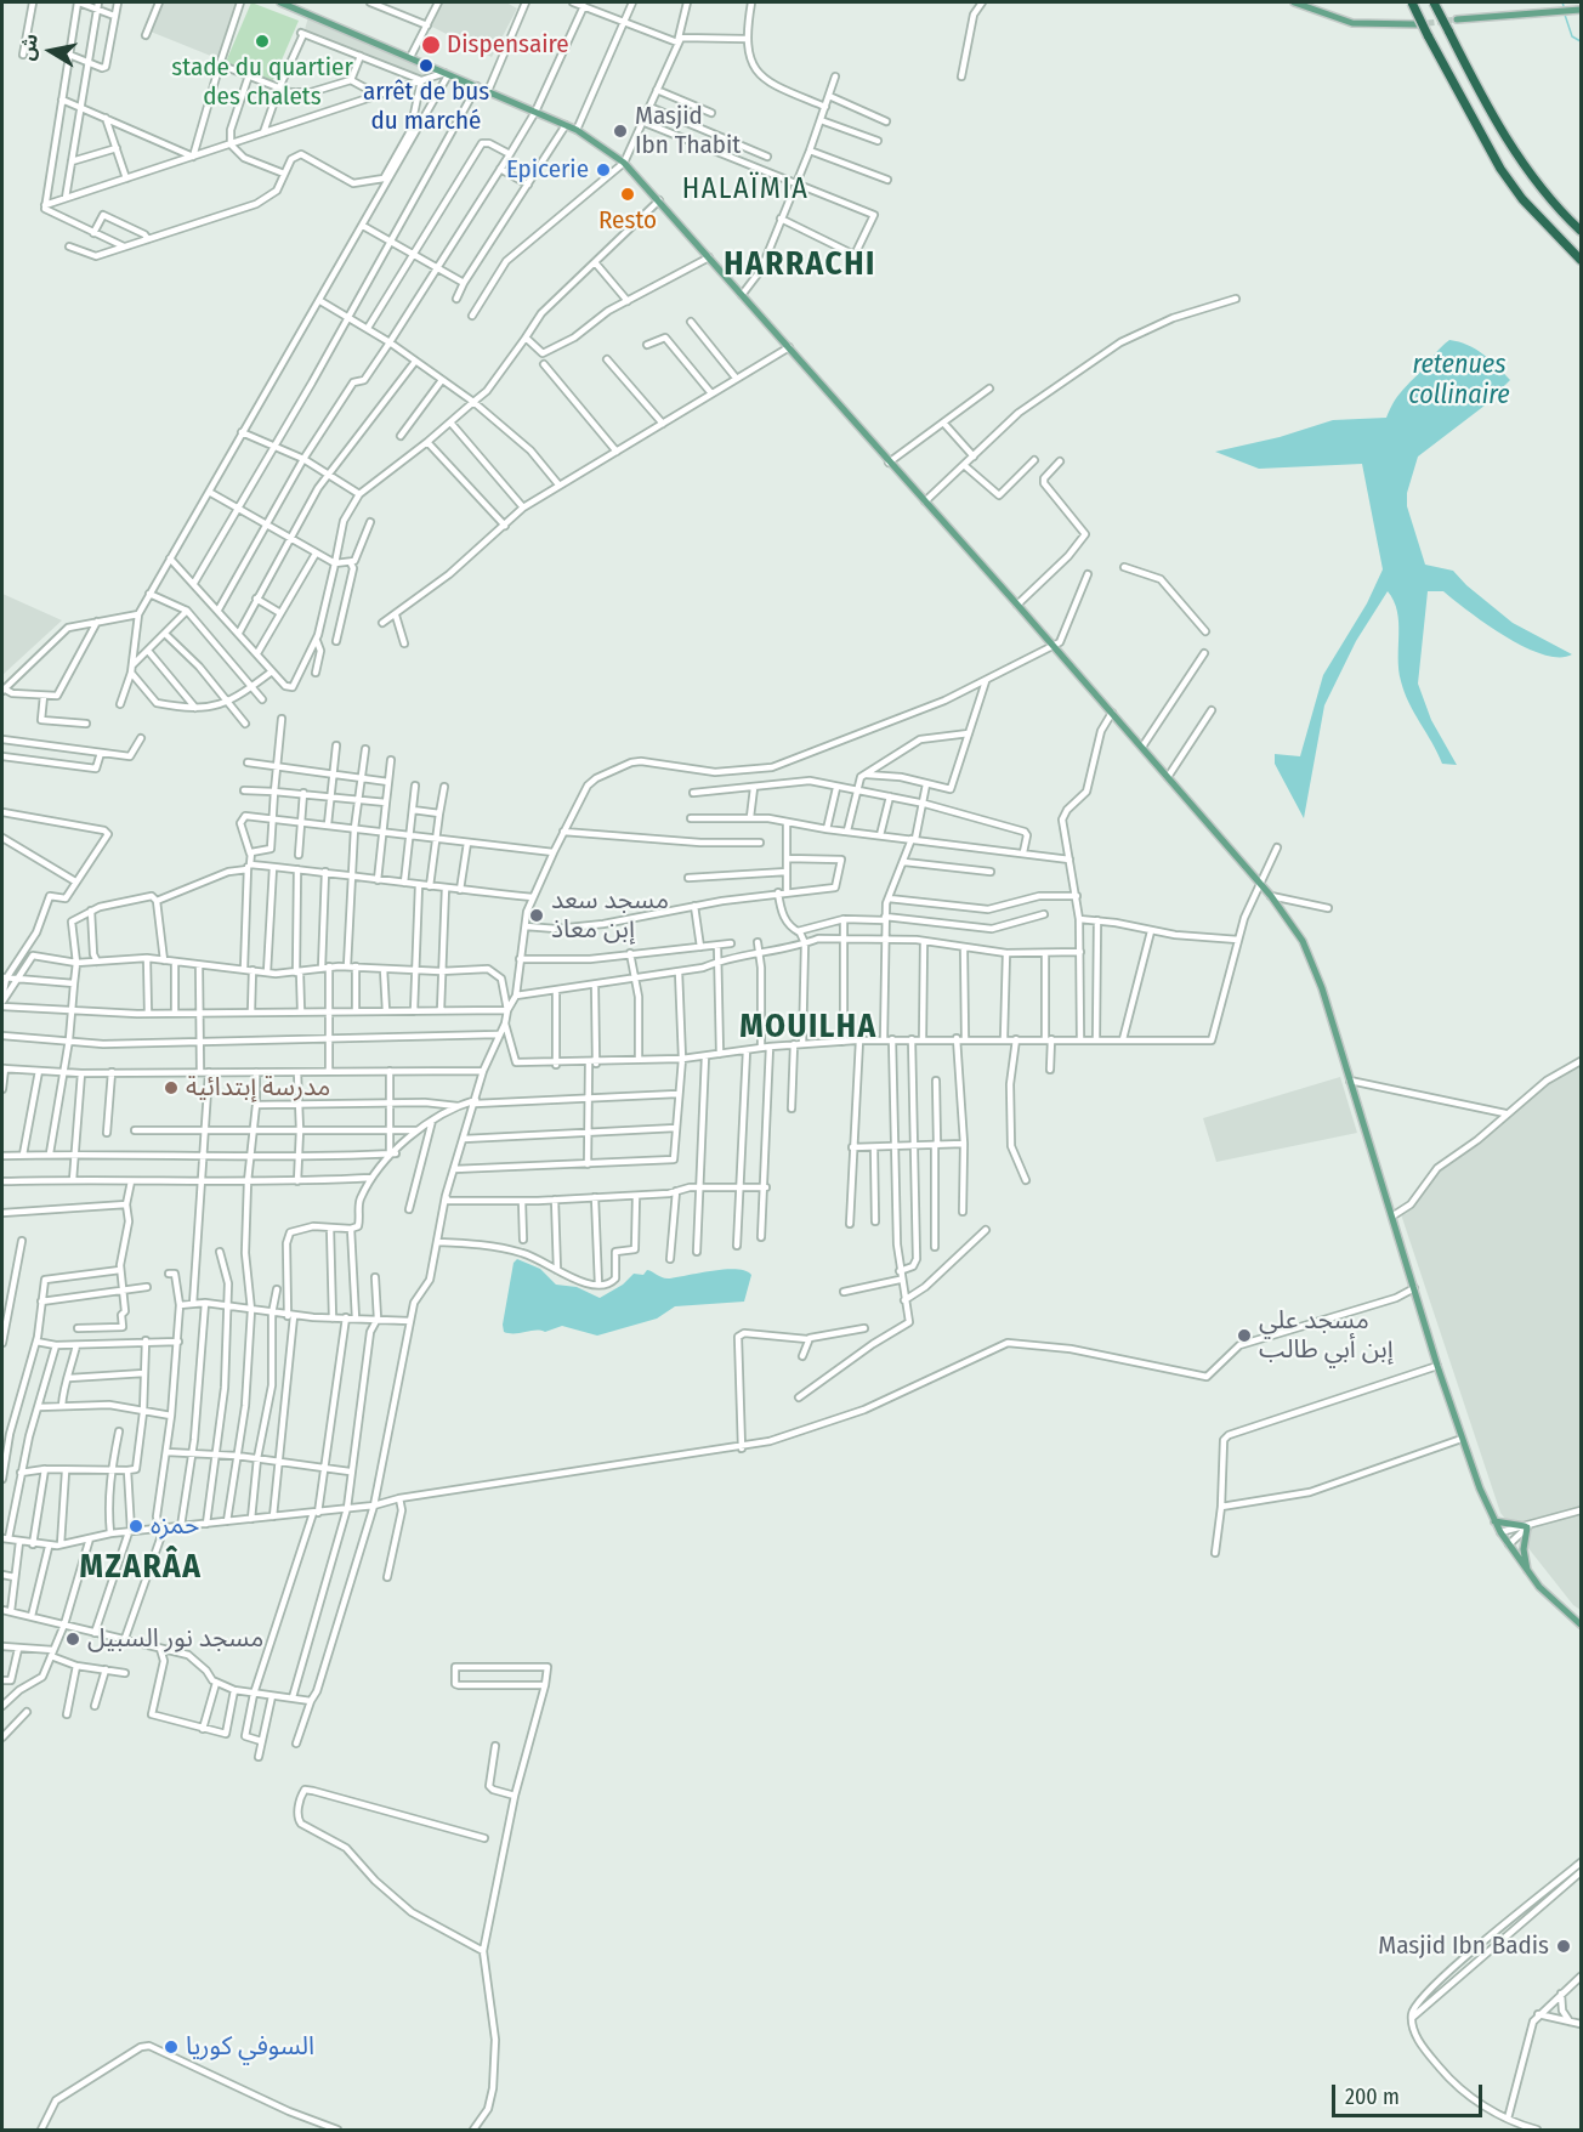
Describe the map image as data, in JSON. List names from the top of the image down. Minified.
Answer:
{"districts":["HALAÏMIA","HARRACHI","MOUILHA","MZARÂA"],"water":["retenues collinaire"],"places":["stade du quartier des chalets","Dispensaire","arrêt de bus du marché","Masjid Ibn Thabit","Epicerie","Resto","مسجد سعد إبن معاذ","مدرسة إبتدائية","مسجد علي إبن أبي طالب","حمزه","مسجد نور السبيل","Masjid Ibn Badis","السوفي كوريا"],"scale_bar":"200 m","north":"left"}
